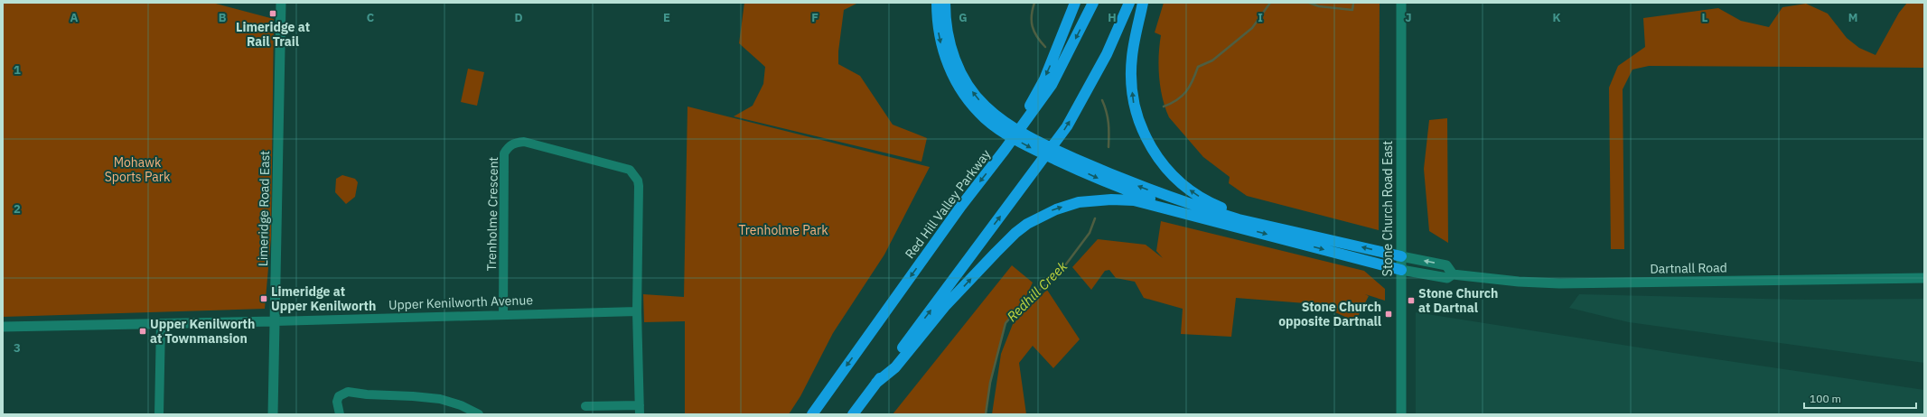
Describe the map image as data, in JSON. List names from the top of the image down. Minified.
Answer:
{"streets":{"highway":["Red Hill Valley Parkway"],"street":["Limeridge Road East","Stone Church Road East","Trenholme Crescent","Dartnall Road","Upper Kenilworth Avenue"]},"crossings":[["Limeridge Road East","Upper Kenilworth Avenue"],["Stone Church Road East","Dartnall Road"],["Trenholme Crescent","Upper Kenilworth Avenue"]],"water":["Redhill Creek"],"parks":["Mohawk Sports Park","Trenholme Park"],"places":{"transit":["Limeridge at Rail Trail","Limeridge at Upper Kenilworth","Stone Church at Dartnal","Stone Church opposite Dartnall","Upper Kenilworth at Townmansion"]},"scale_bar":"100 m","grid":{"columns":["A","B","C","D","E","F","G","H","I","J","K","L","M"],"rows":["1","2","3"]}}
